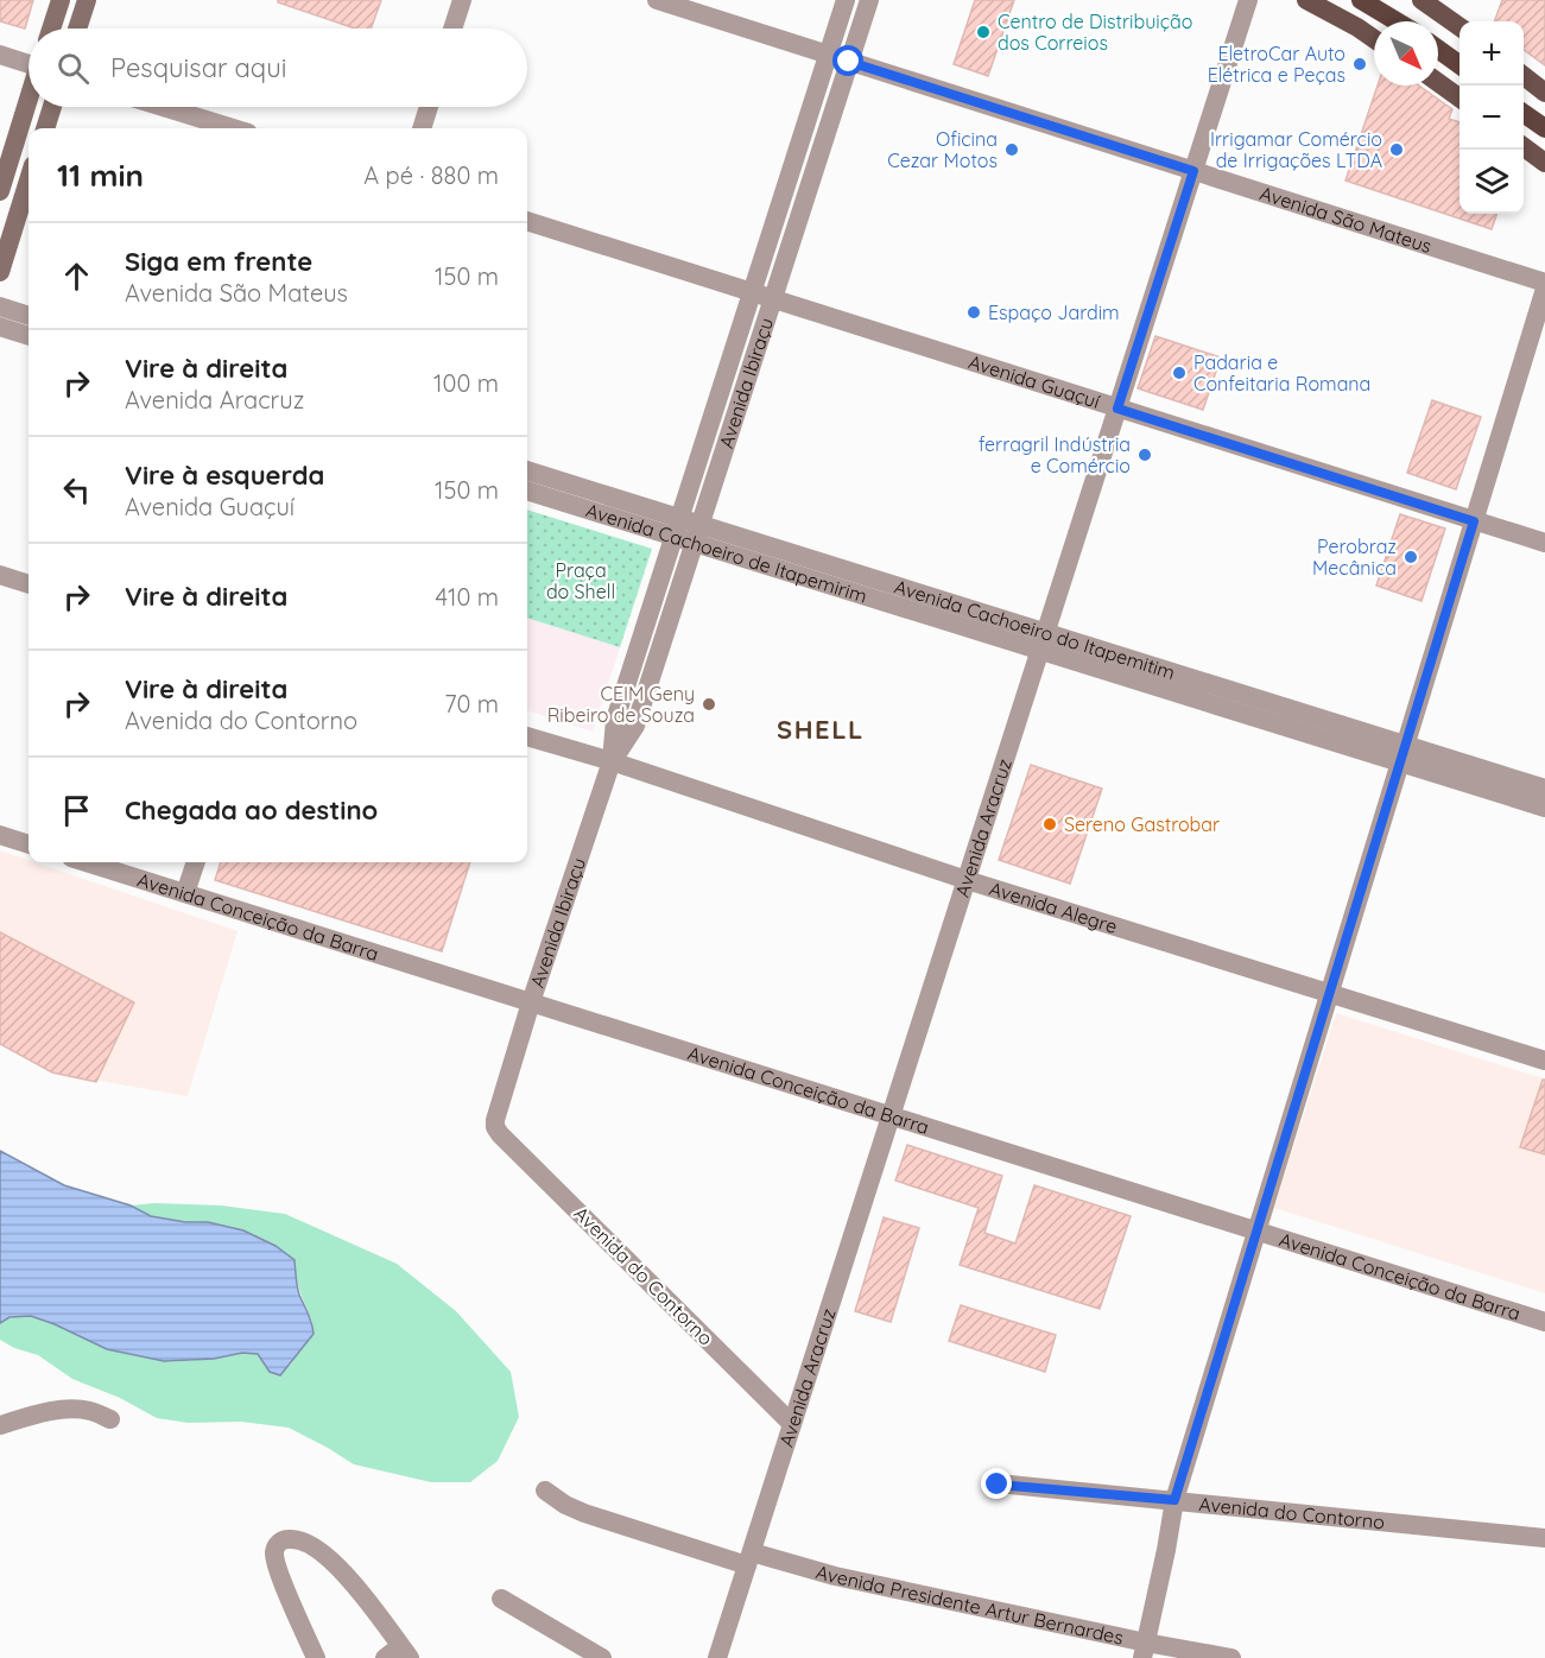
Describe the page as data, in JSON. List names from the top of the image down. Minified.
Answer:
{"streets":{"street":["Avenida São Mateus","Avenida Guaçuí","Avenida Ibiraçu","Avenida Cachoeiro de Itapemirim","Avenida Aracruz","Avenida Alegre","Avenida Conceição da Barra","Avenida do Contorno","Avenida Presidente Artur Bernardes"]},"crossings":[["Avenida São Mateus","Avenida Ibiraçu"],["Avenida São Mateus","Avenida Aracruz"],["Avenida Guaçuí","Avenida Ibiraçu"],["Avenida Guaçuí","Avenida Aracruz"],["Avenida Ibiraçu","Avenida Cachoeiro de Itapemirim"],["Avenida Ibiraçu","Avenida Alegre"],["Avenida Ibiraçu","Avenida Conceição da Barra"],["Avenida Ibiraçu","Avenida do Contorno"],["Avenida Cachoeiro de Itapemirim","Avenida Aracruz"],["Avenida Aracruz","Avenida Alegre"],["Avenida Aracruz","Avenida Conceição da Barra"],["Avenida Aracruz","Avenida do Contorno"],["Avenida Aracruz","Avenida Presidente Artur Bernardes"]],"districts":["SHELL"],"parks":["Praça do Shell"],"places":["Centro de Distribuição dos Correios","EletroCar Auto Elétrica e Peças","Oficina Cezar Motos","Irrigamar Comércio de Irrigações LTDA","Espaço Jardim","Padaria e Confeitaria Romana","ferragril Indústria e Comércio","Perobraz Mecânica","CEIM Geny Ribeiro de Souza","Sereno Gastrobar"],"north":"bottom right","page":{"map_buttons":["+","−"],"search":"Pesquisar aqui","heading":["11 min","A pé · 880 m"],"list":[["Siga em frente","Avenida São Mateus","150 m"],["Vire à direita","Avenida Aracruz","100 m"],["Vire à esquerda","Avenida Guaçuí","150 m"],["Vire à direita","410 m"],["Vire à direita","Avenida do Contorno","70 m"],"Chegada ao destino"]}}
